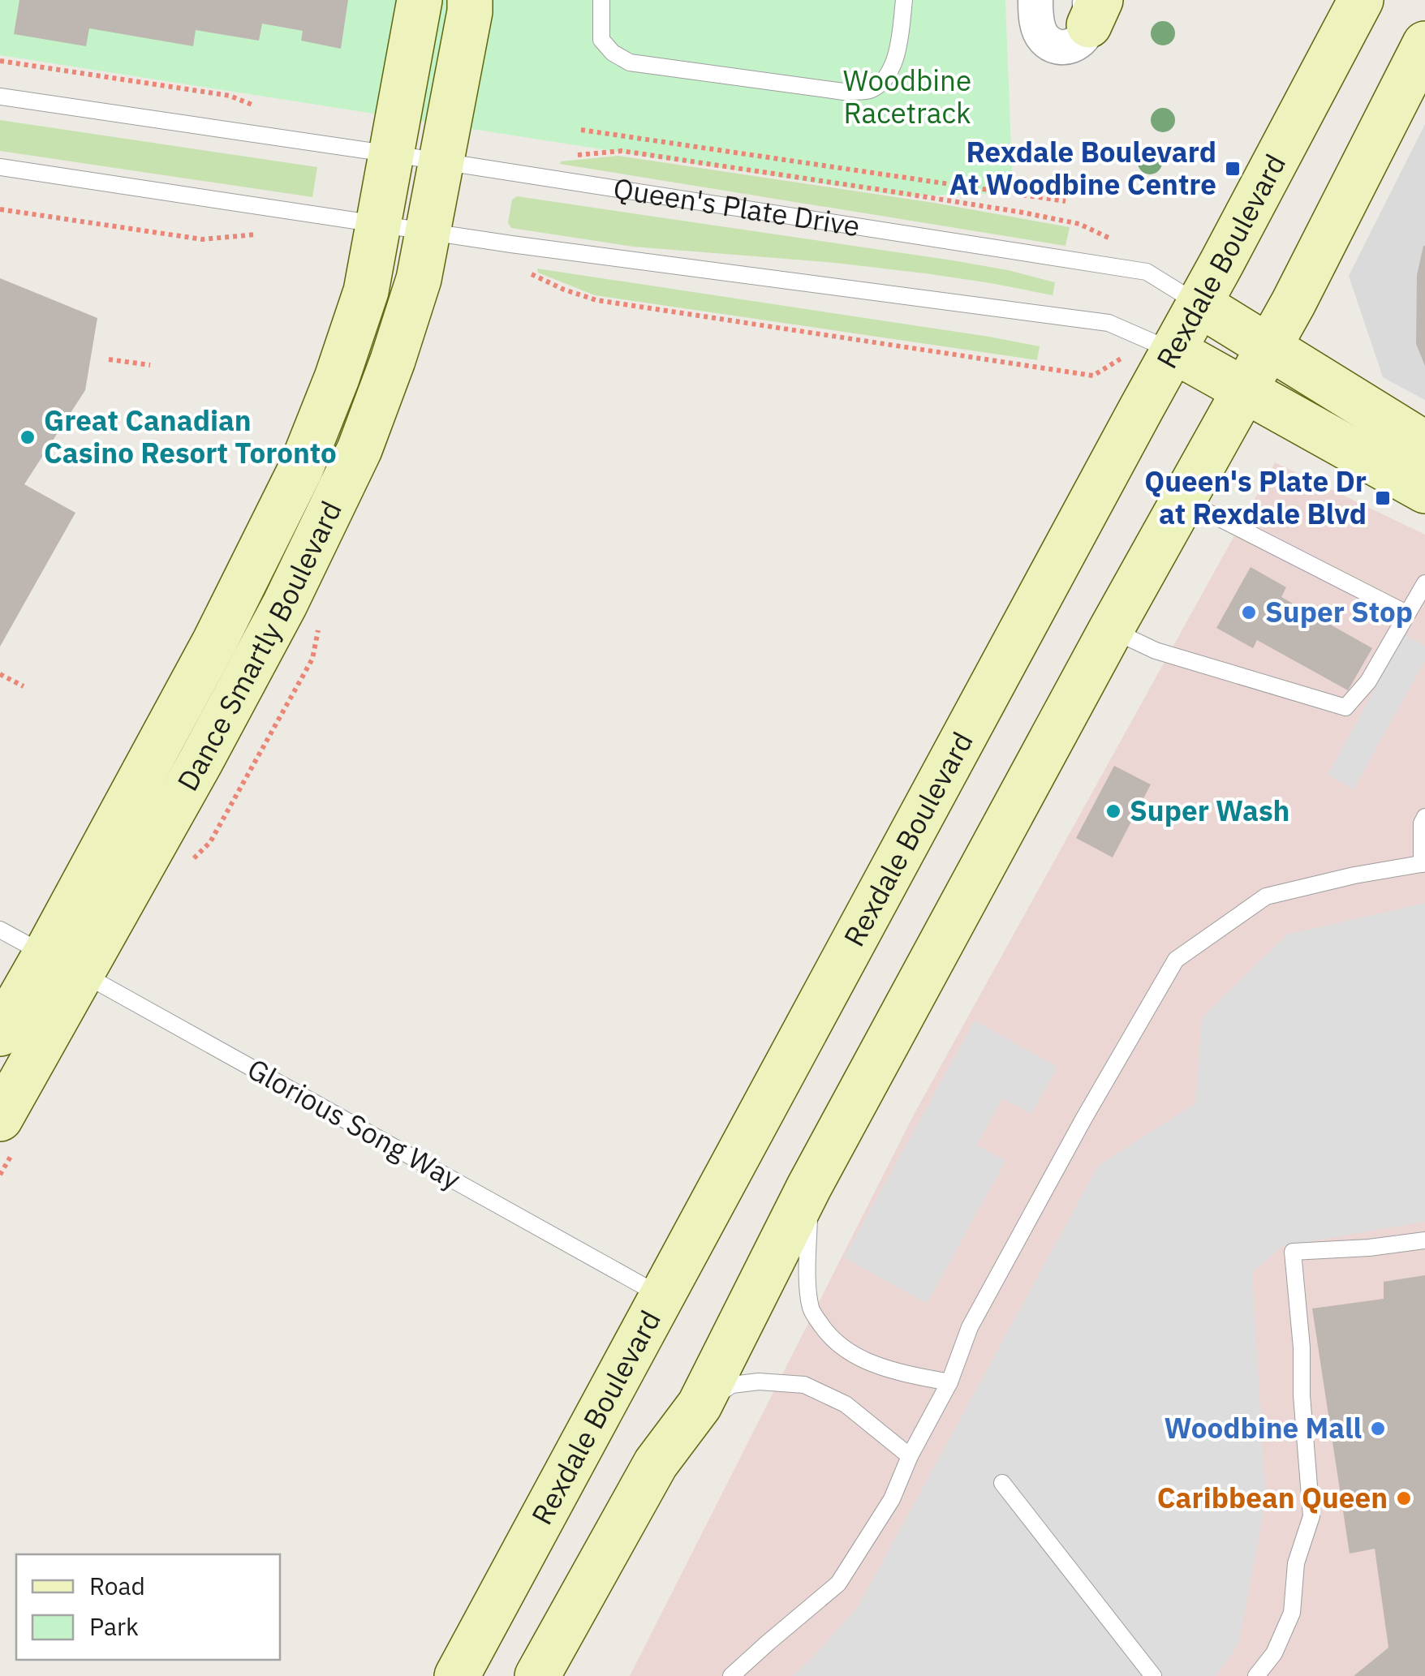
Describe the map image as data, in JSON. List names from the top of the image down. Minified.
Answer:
{"streets":{"main road":["Queen's Plate Drive","Rexdale Boulevard","Dance Smartly Boulevard"],"lane":["Glorious Song Way"]},"crossings":[["Queen's Plate Drive","Rexdale Boulevard"],["Queen's Plate Drive","Dance Smartly Boulevard"],["Rexdale Boulevard","Glorious Song Way"],["Dance Smartly Boulevard","Glorious Song Way"]],"parks":["Woodbine Racetrack"],"places":{"transit":["Rexdale Boulevard At Woodbine Centre","Queen's Plate Dr at Rexdale Blvd"],"other":["Great Canadian Casino Resort Toronto","Super Stop","Super Wash","Woodbine Mall","Caribbean Queen"]},"legend":["Road","Park"]}
